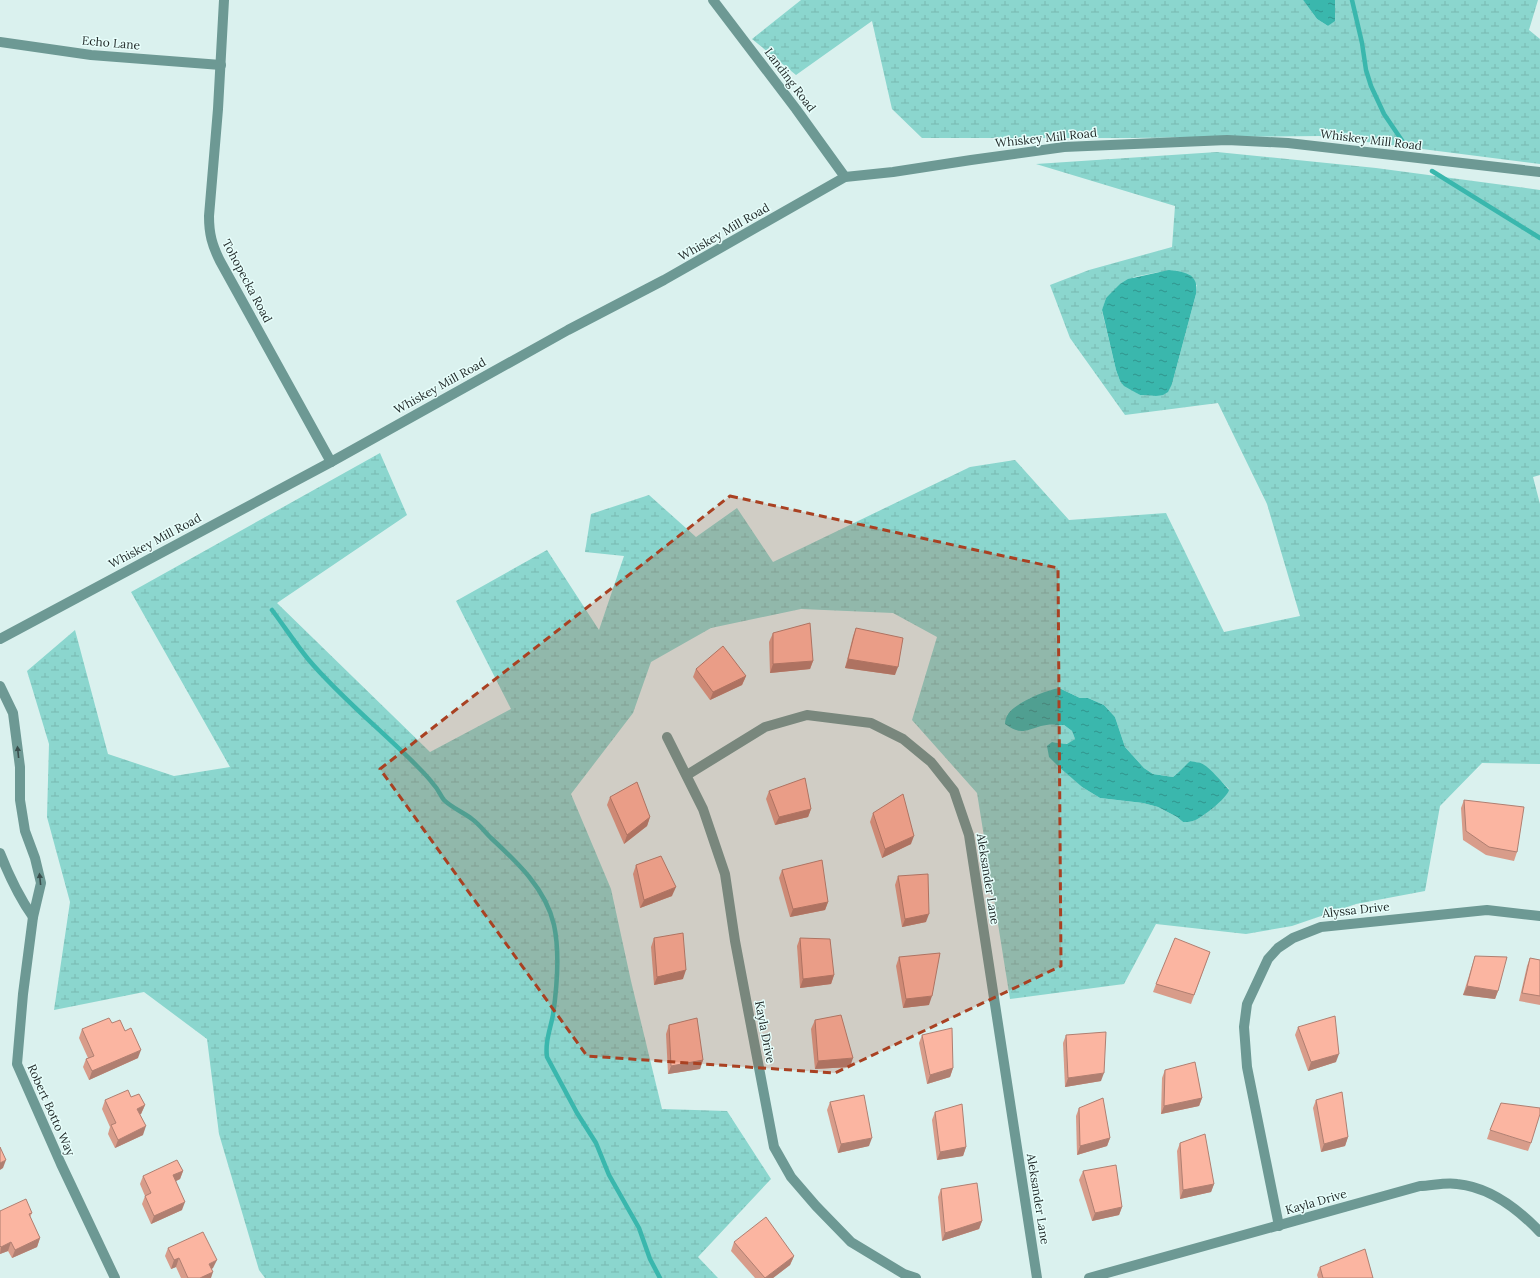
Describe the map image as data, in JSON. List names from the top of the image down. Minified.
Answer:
{"streets":{"street":["Echo Lane","Landing Road","Whiskey Mill Road","Tohopecka Road","Aleksander Lane","Alyssa Drive","Kayla Drive","Robert Botto Way"]},"crossings":[["Echo Lane","Tohopecka Road"],["Landing Road","Whiskey Mill Road"],["Whiskey Mill Road","Tohopecka Road"],["Aleksander Lane","Kayla Drive"],["Alyssa Drive","Kayla Drive"]]}
